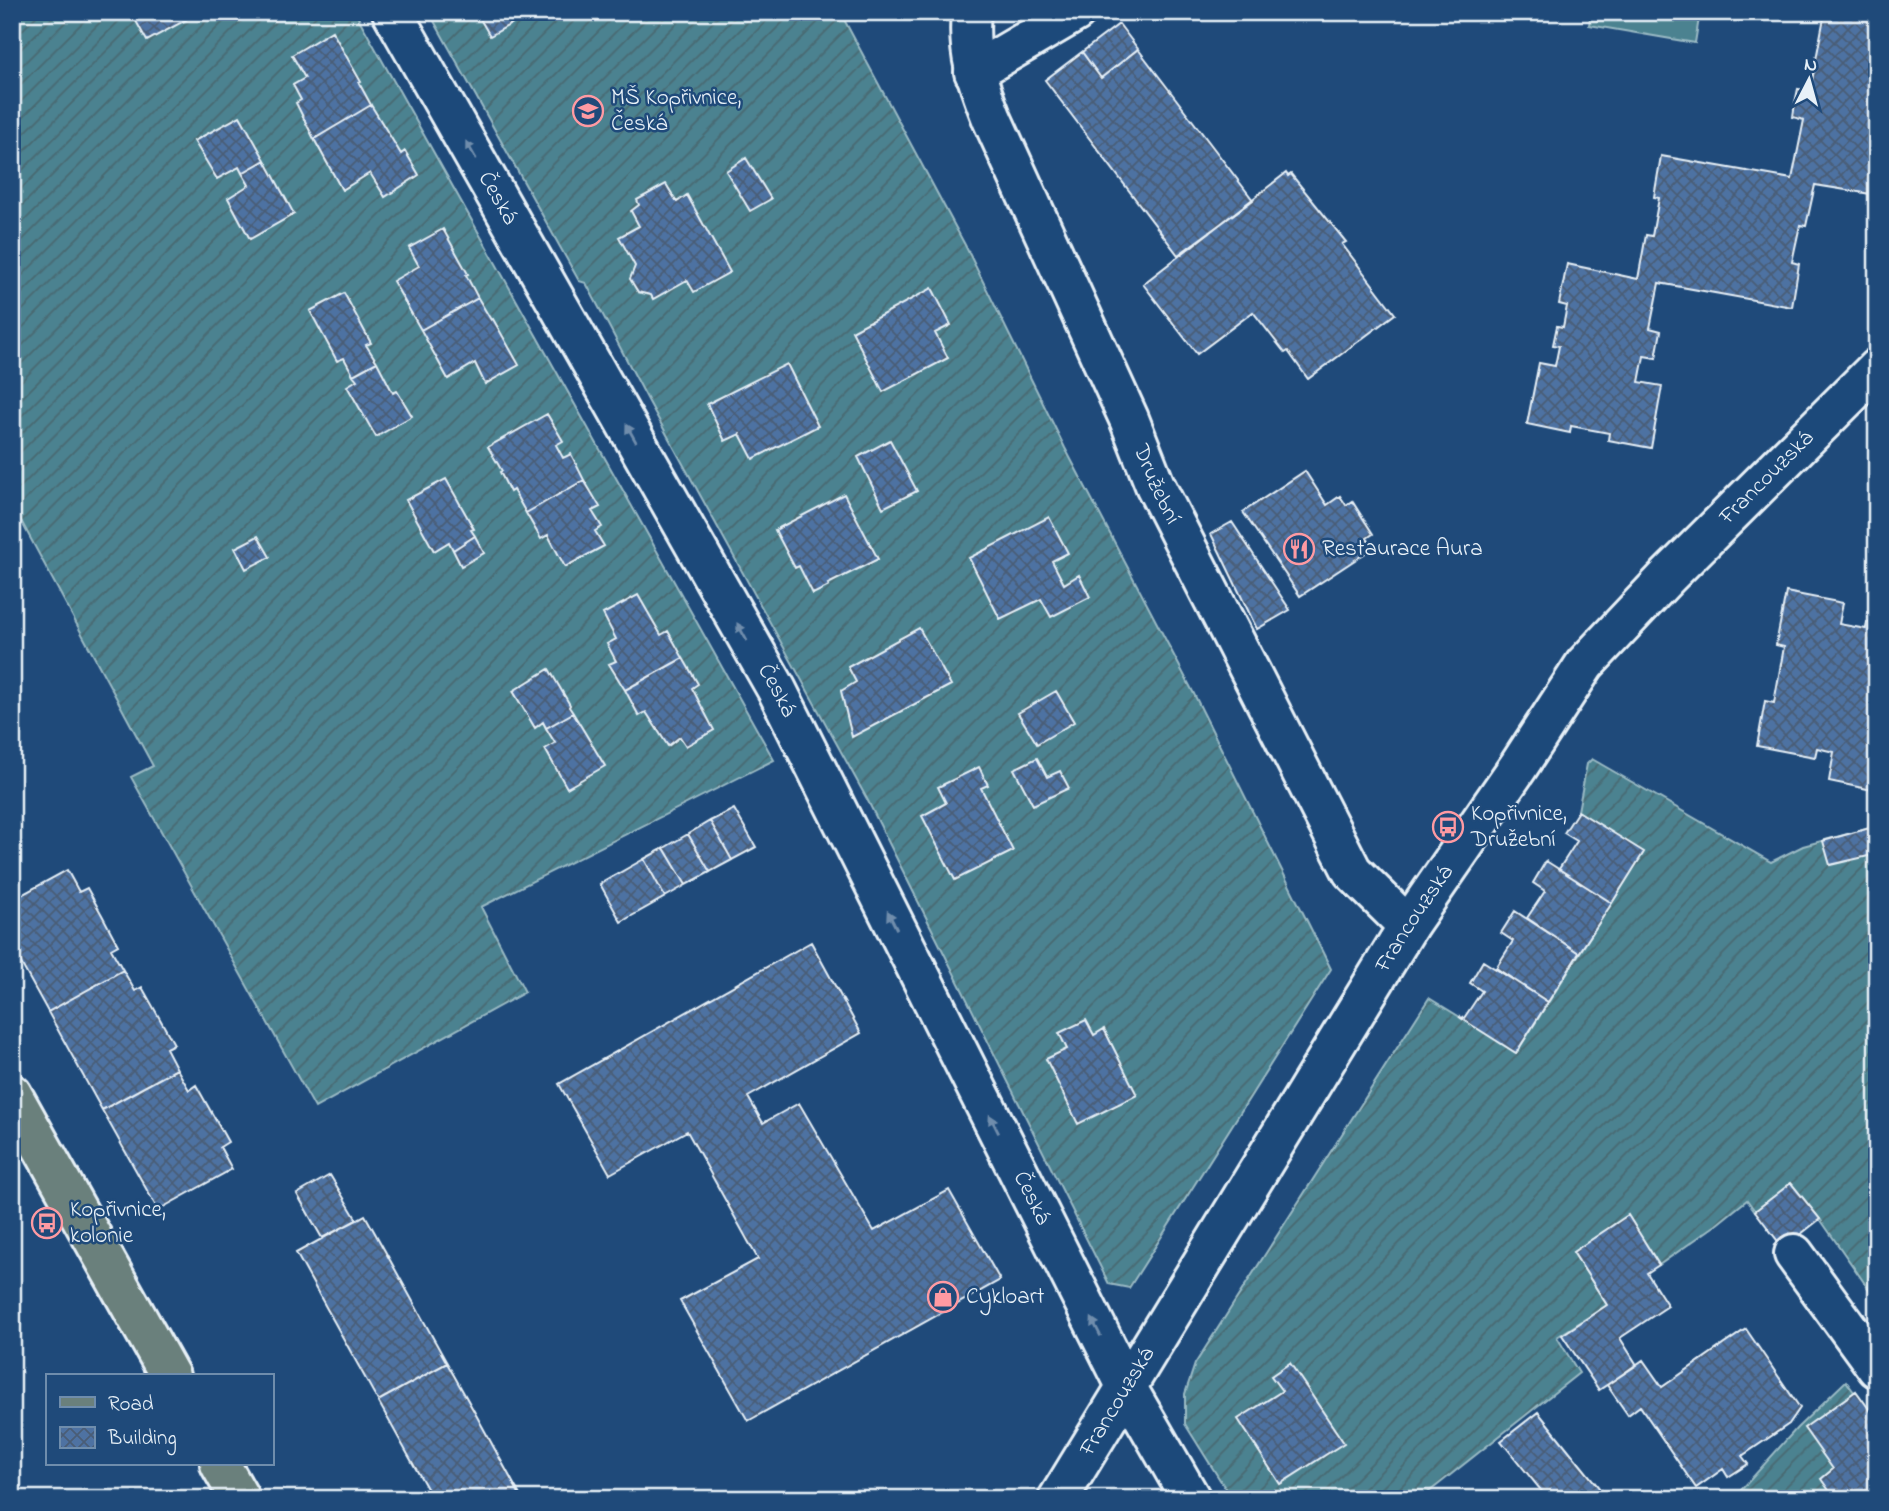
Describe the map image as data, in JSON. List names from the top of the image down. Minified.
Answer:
{"streets":{"street":["Česká","Francouzská","Družební"]},"crossings":[["Česká","Francouzská"],["Francouzská","Družební"]],"one_way":["Česká"],"places":{"school or university":["MŠ Kopřivnice, Česká"],"restaurant":["Restaurace Aura"],"bus stop":["Kopřivnice, Družební","Kopřivnice, kolonie"],"shop":["Cykloart"]},"legend":["Road","Building"],"north":"top"}
